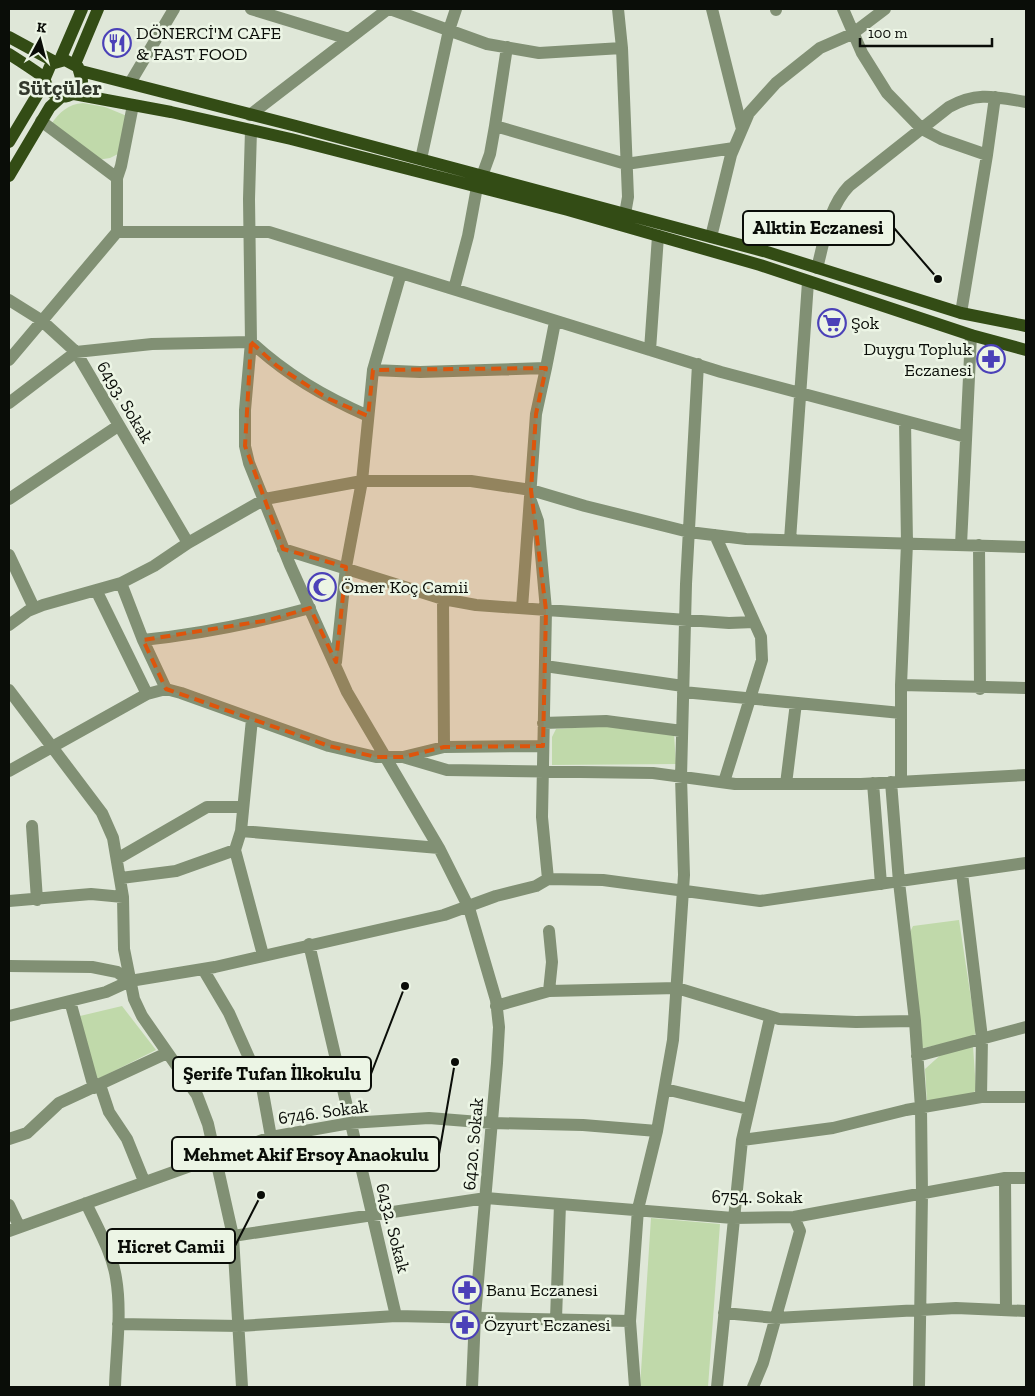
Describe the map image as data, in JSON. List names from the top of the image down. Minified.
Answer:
{"streets":{"street":["6493. Sokak","6746. Sokak","6420. Sokak","6754. Sokak","6432. Sokak"]},"crossings":[["6746. Sokak","6420. Sokak"],["6746. Sokak","6432. Sokak"],["6420. Sokak","6754. Sokak"],["6754. Sokak","6432. Sokak"]],"districts":["Sütçüler"],"places":{"restaurant":["DÖNERCİ'M CAFE & FAST FOOD"],"other":["Alktin Eczanesi","Şerife Tufan İlkokulu","Mehmet Akif Ersoy Anaokulu","Hicret Camii"],"supermarket":["Şok"],"pharmacy":["Duygu Topluk Eczanesi","Banu Eczanesi","Özyurt Eczanesi"],"mosque":["Ömer Koç Camii"]},"scale_bar":"100 m","north":"top"}
